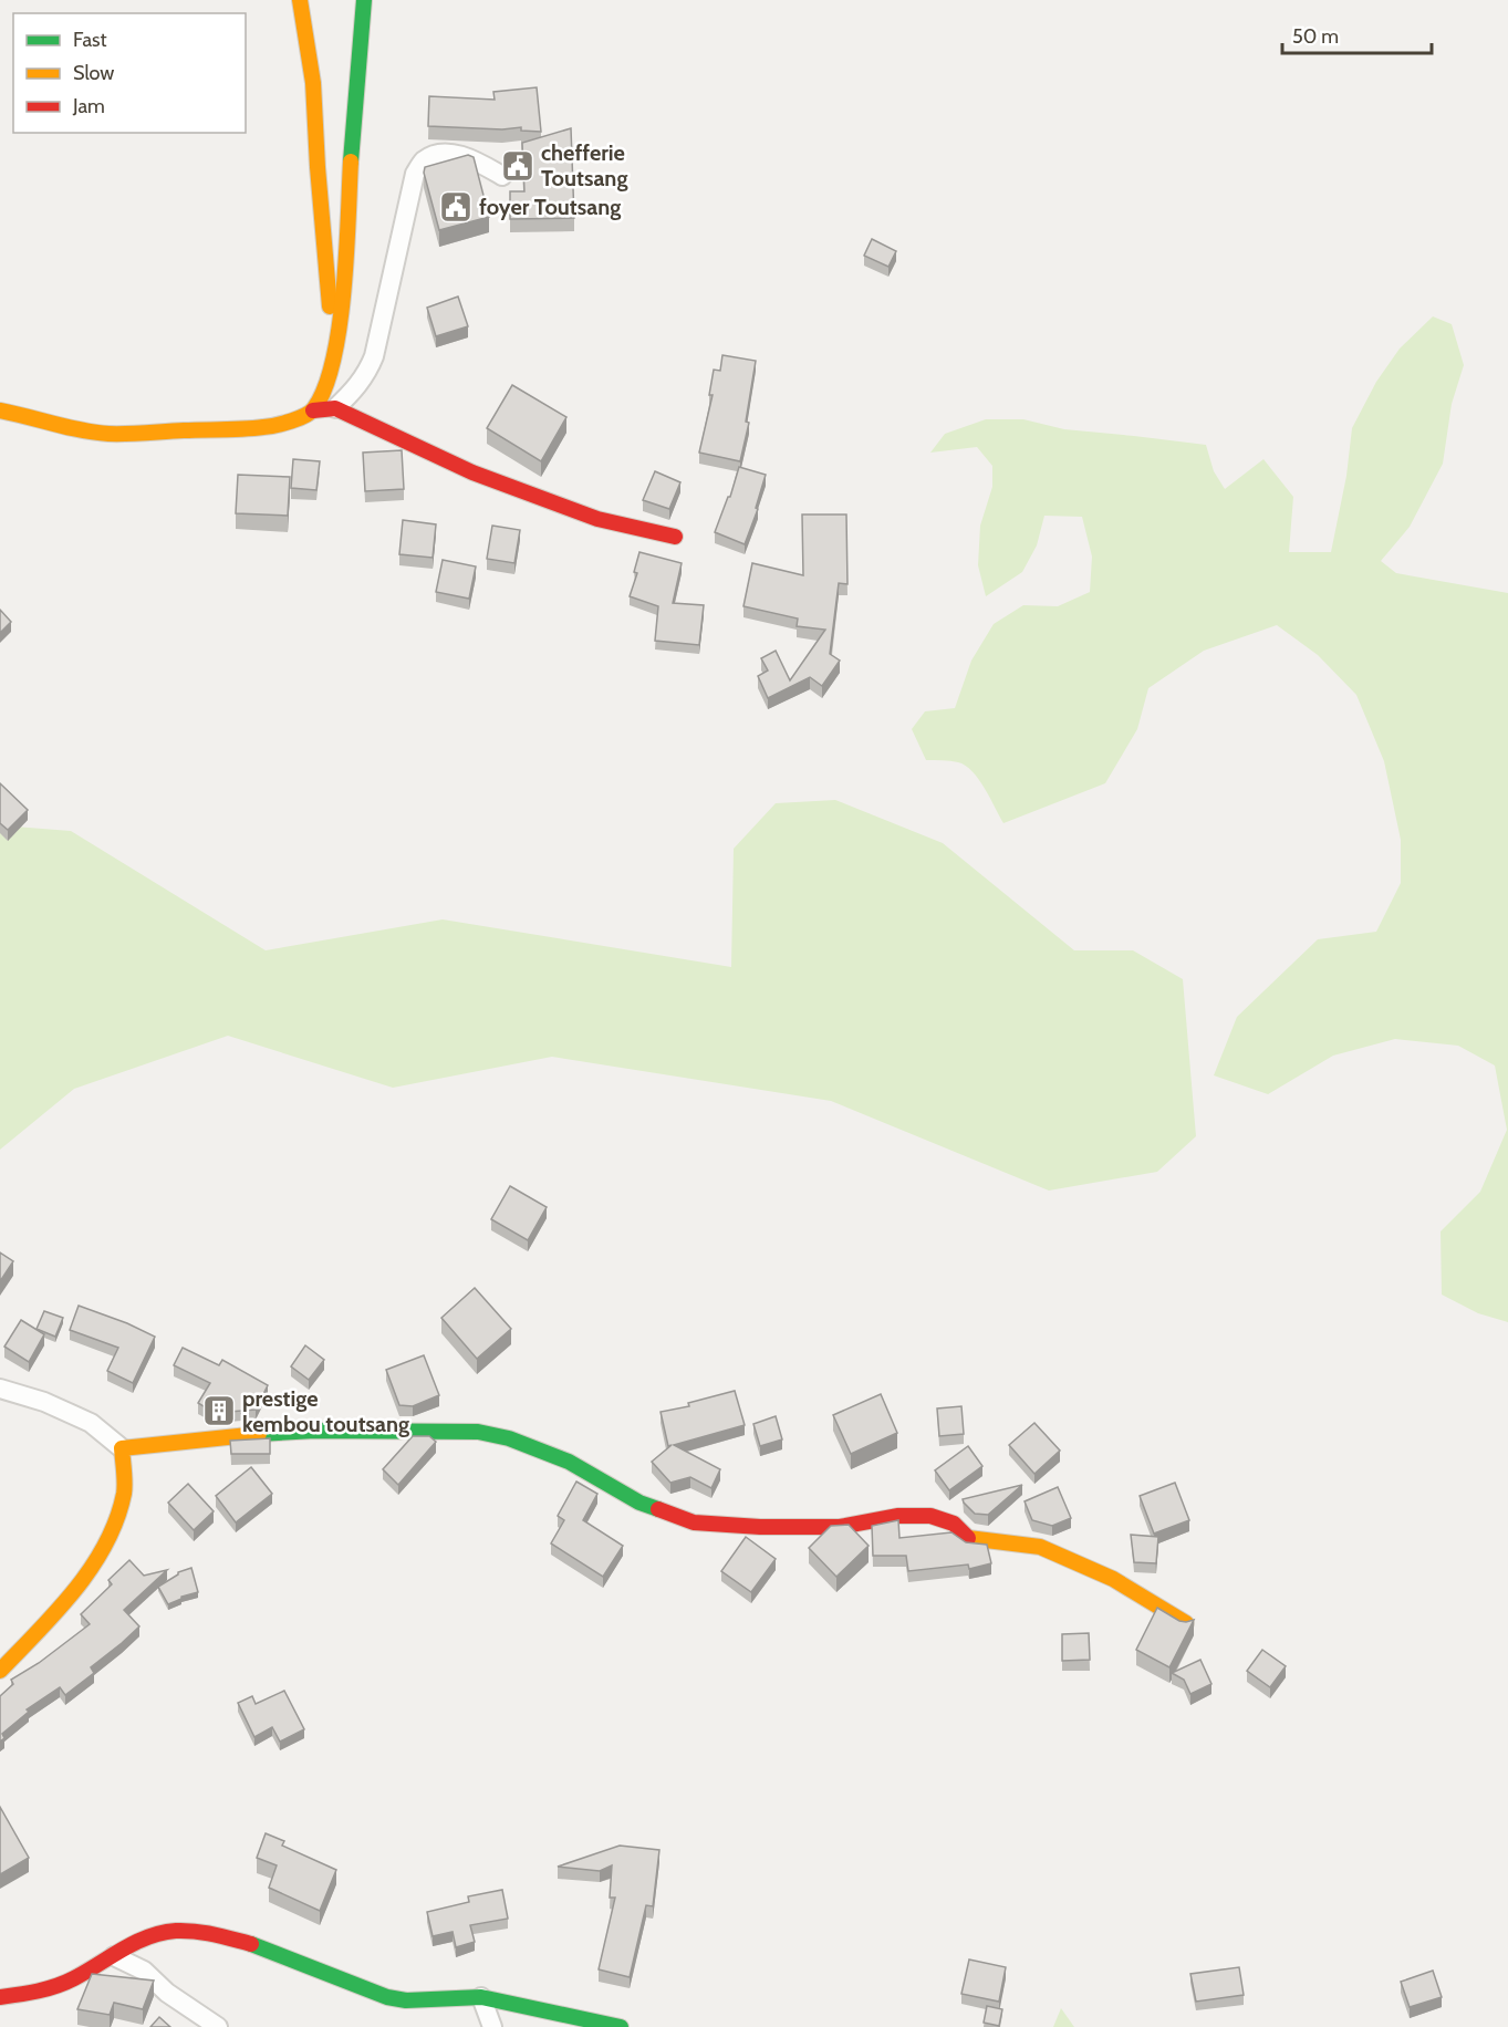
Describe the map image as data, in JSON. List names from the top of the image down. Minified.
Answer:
{"places":{"public building":["chefferie Toutsang","foyer Toutsang"],"building":["prestige kembou toutsang"]},"legend":["Fast","Slow","Jam"],"scale_bar":"50 m"}
